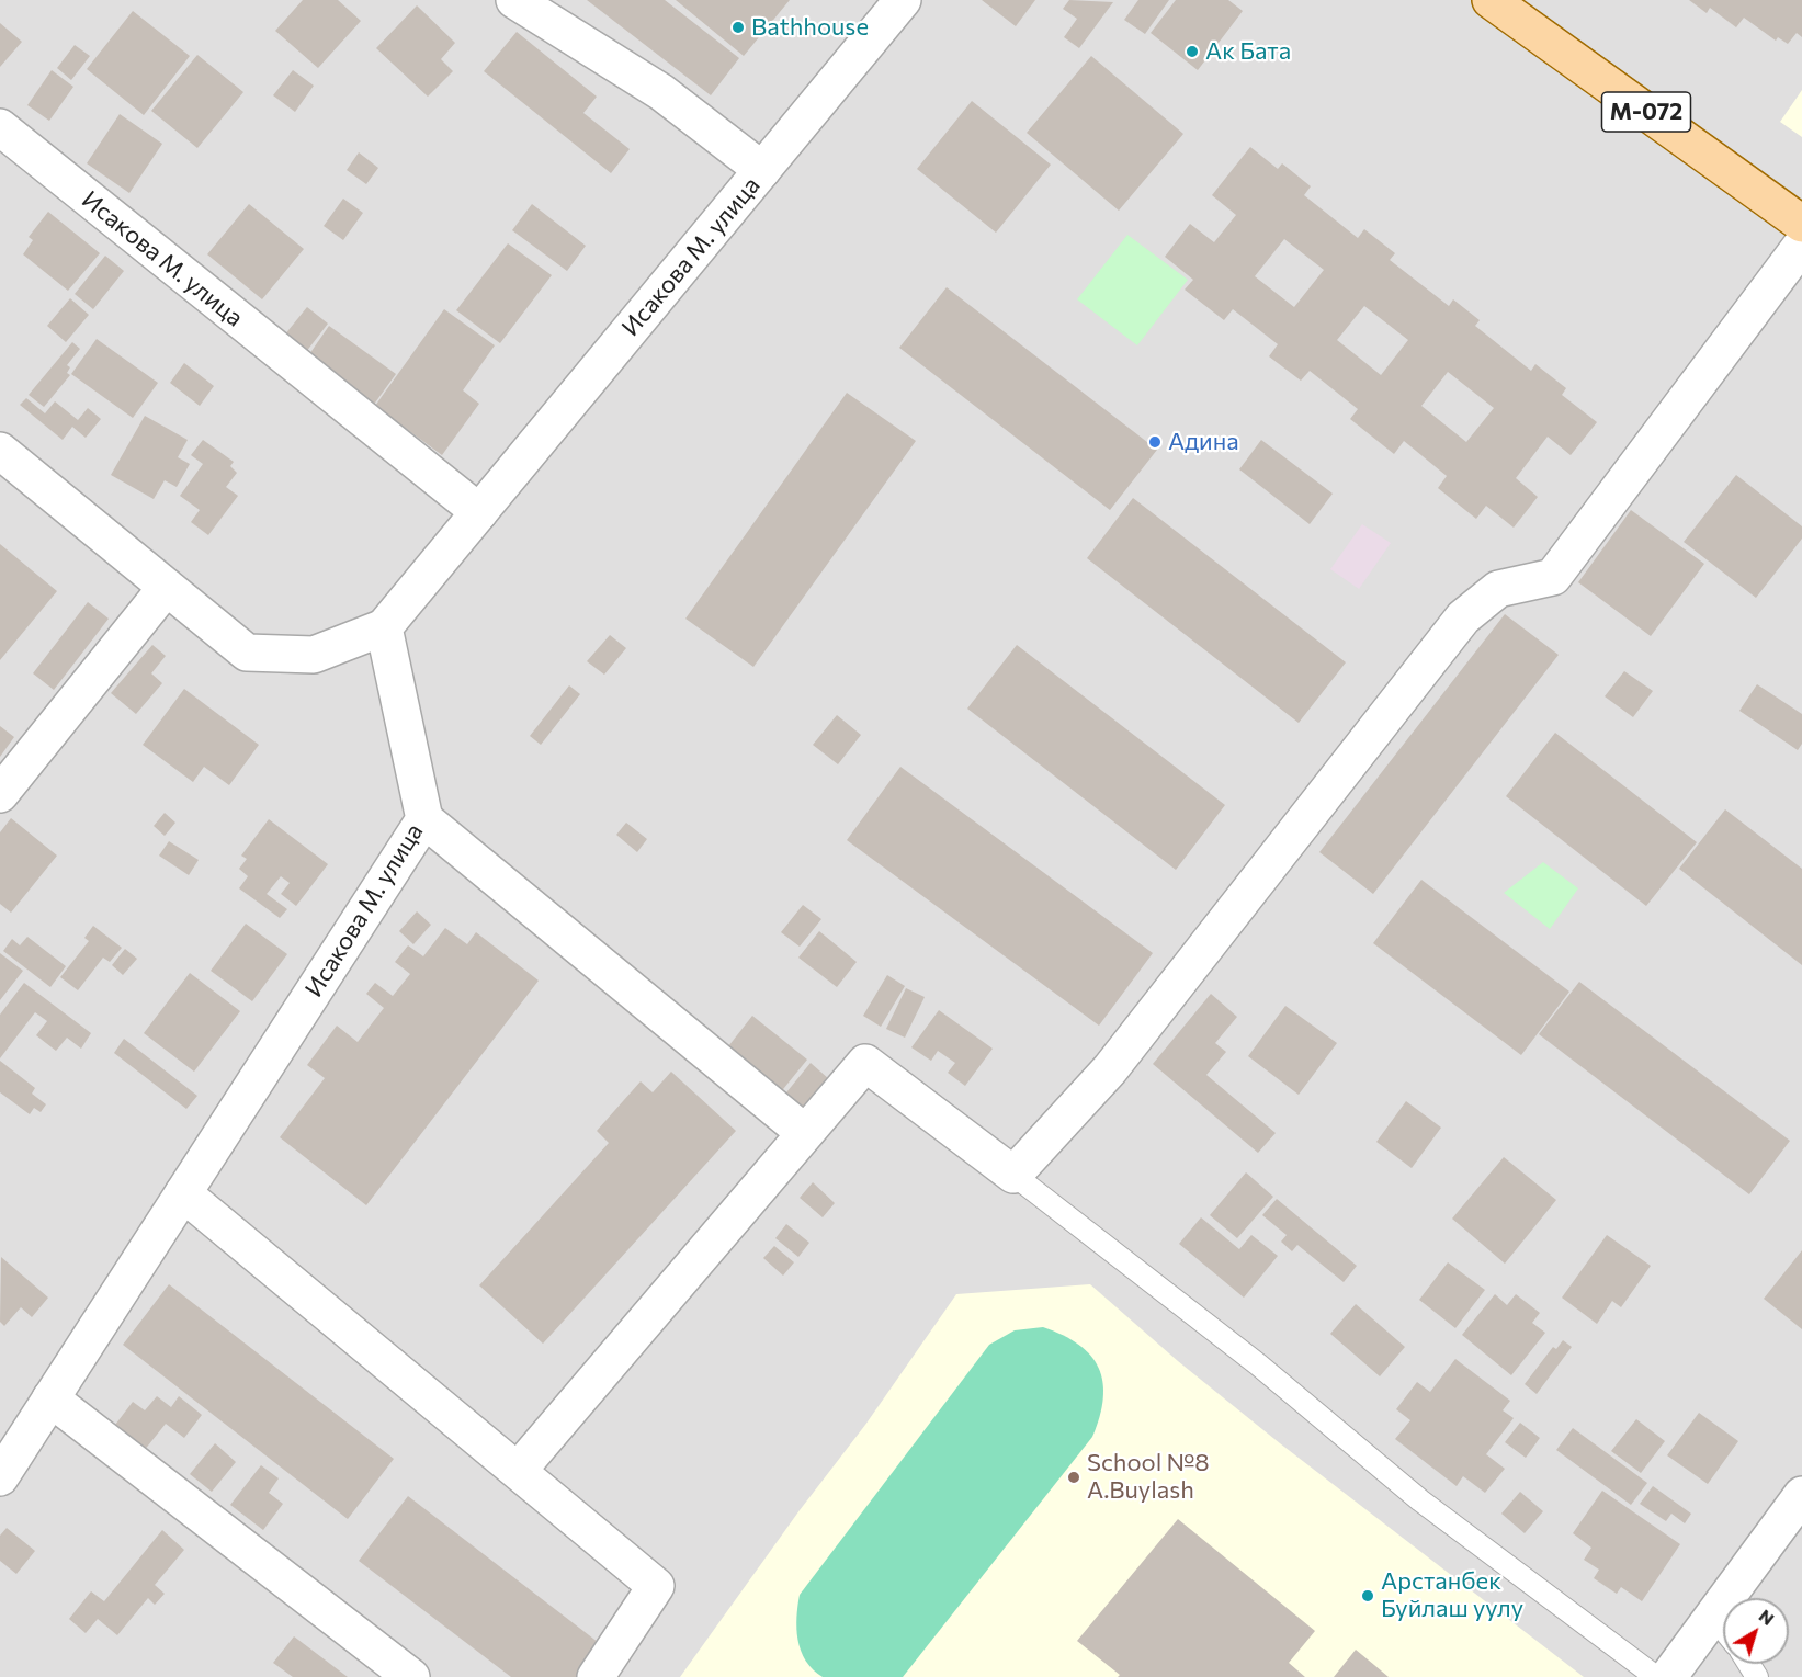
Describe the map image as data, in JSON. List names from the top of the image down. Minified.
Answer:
{"streets":{"main road":["М-072"],"street":["Исакова М. улица"]},"places":["Bathhouse","Ак Бата","Адина","School №8 A.Buylash","Арстанбек Буйлаш уулу"],"north":"top right"}
